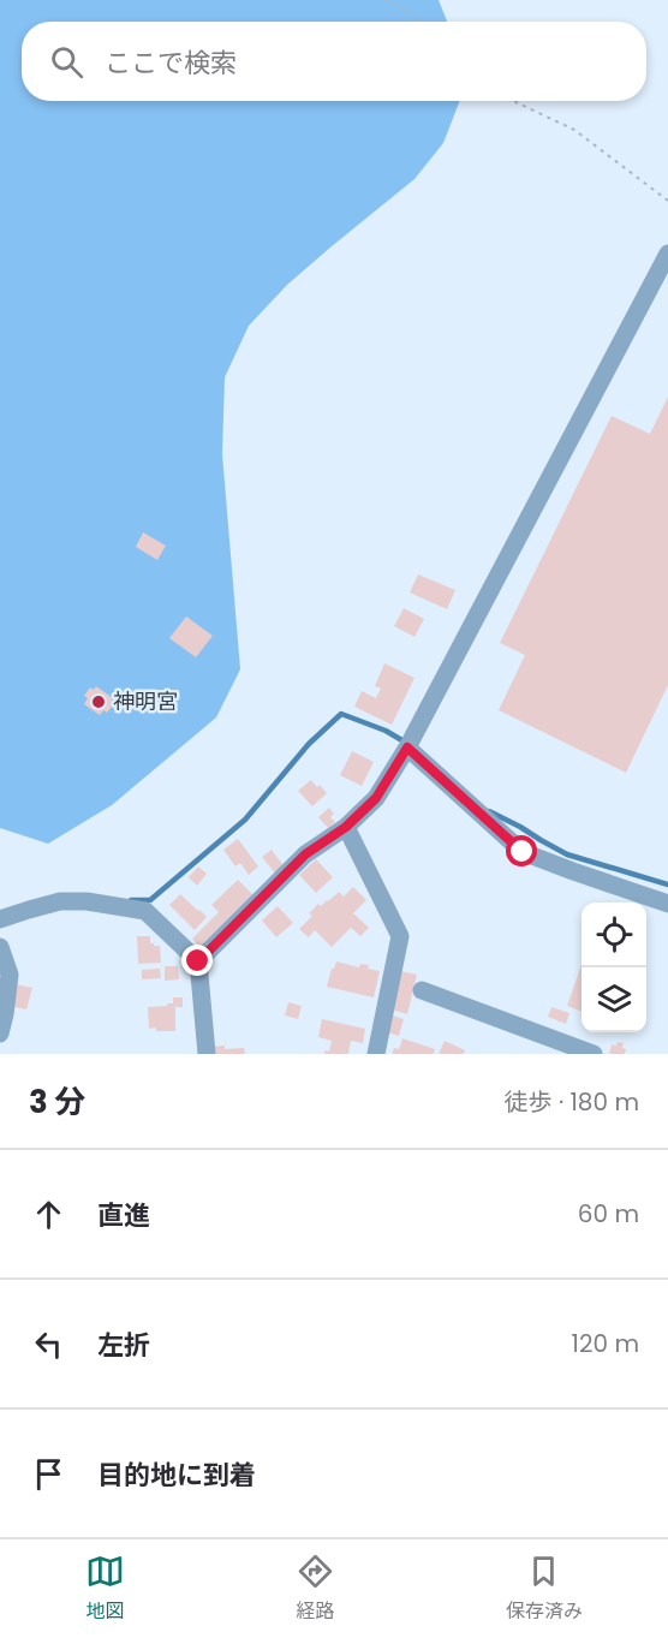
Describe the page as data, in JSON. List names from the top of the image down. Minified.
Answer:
{"places":["神明宮"],"page":{"search":"ここで検索","heading":["3 分","徒歩 · 180 m"],"list":[["直進","60 m"],["左折","120 m"],"目的地に到着"],"nav":["地図","経路","保存済み"]}}
